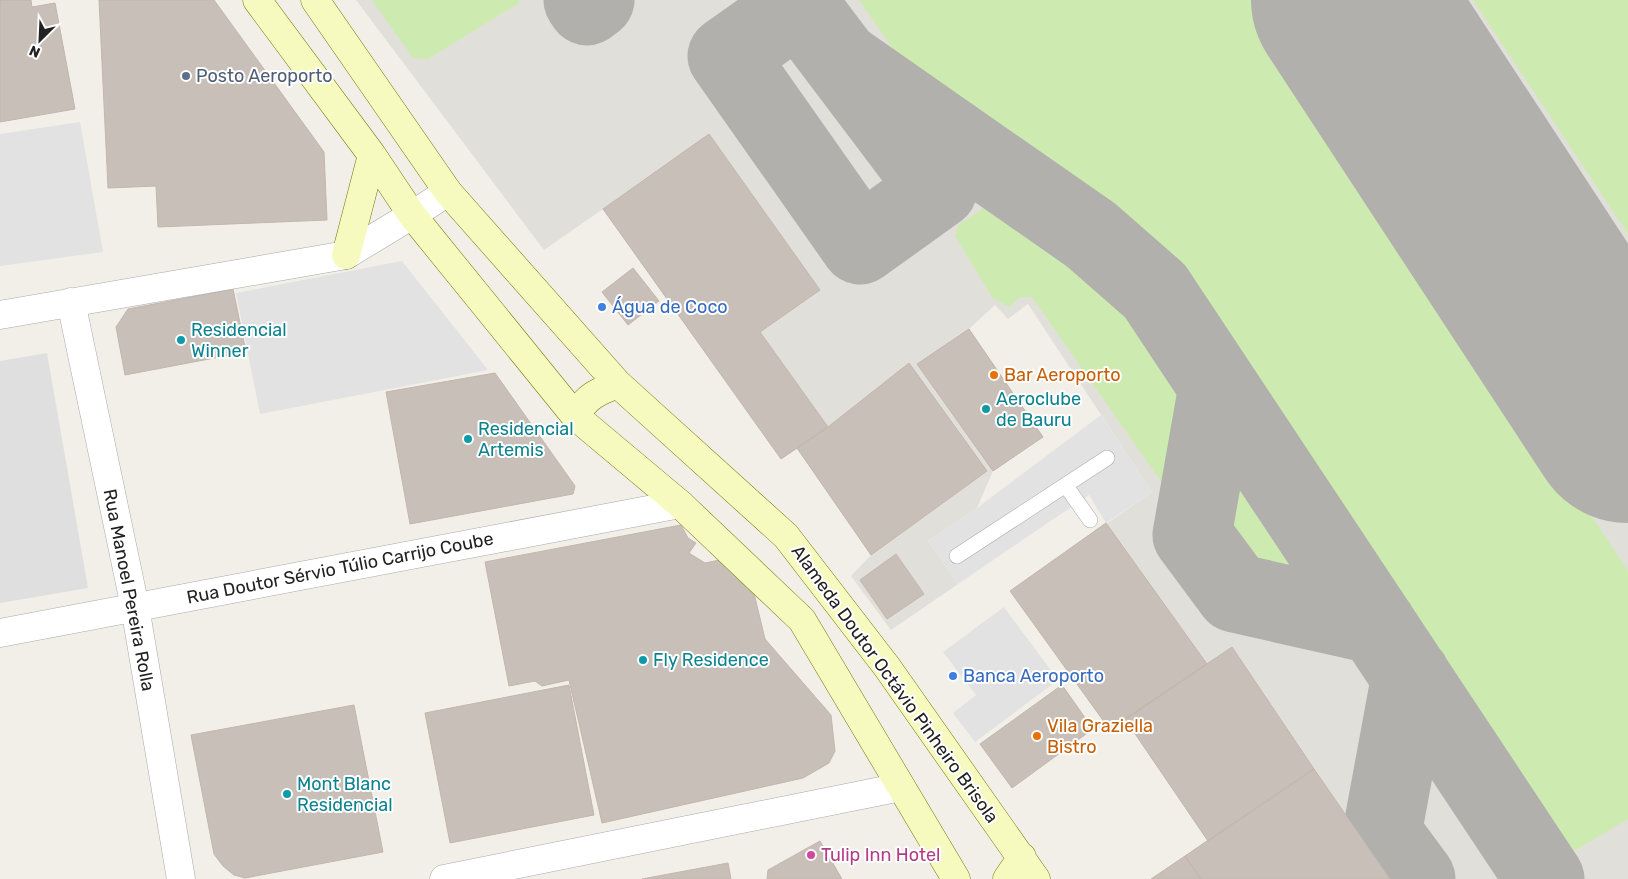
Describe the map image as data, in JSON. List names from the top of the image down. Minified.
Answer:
{"streets":{"street":["Rua Doutor Sérvio Túlio Carrijo Coube","Rua Manoel Pereira Rolla","Alameda Doutor Octávio Pinheiro Brisola"]},"crossings":[["Rua Doutor Sérvio Túlio Carrijo Coube","Rua Manoel Pereira Rolla"]],"places":["Posto Aeroporto","Água de Coco","Residencial Winner","Bar Aeroporto","Aeroclube de Bauru","Residencial Artemis","Fly Residence","Banca Aeroporto","Vila Graziella Bistro","Mont Blanc Residencial","Tulip Inn Hotel"],"north":"bottom left"}
